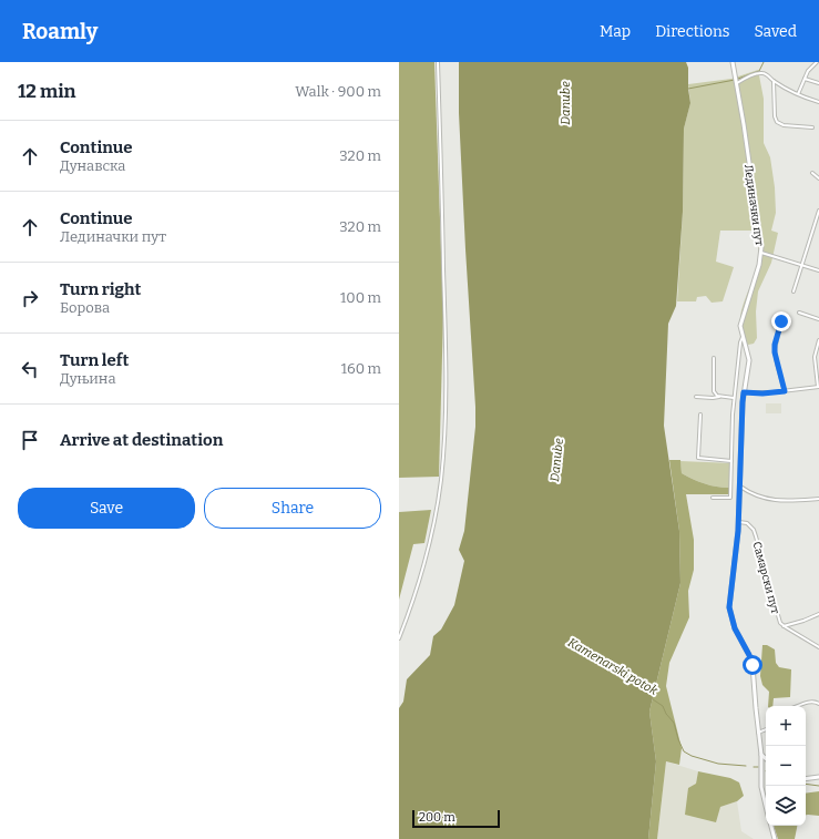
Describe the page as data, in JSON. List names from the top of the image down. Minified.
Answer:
{"streets":{"main road":["Лединачки пут"],"street":["Самарски пут"]},"crossings":[["Лединачки пут","Самарски пут"]],"water":["Danube","Kamenarski potok"],"scale_bar":"200 m","page":{"header":"Roamly","nav":["Map","Directions","Saved"],"heading":["12 min","Walk · 900 m"],"list":[["Continue","Дунавска","320 m"],["Continue","Лединачки пут","320 m"],["Turn right","Борова","100 m"],["Turn left","Дуњина","160 m"],"Arrive at destination"],"buttons":["Save","Share"],"map_buttons":["+","−"],"scale":"200 m"}}
